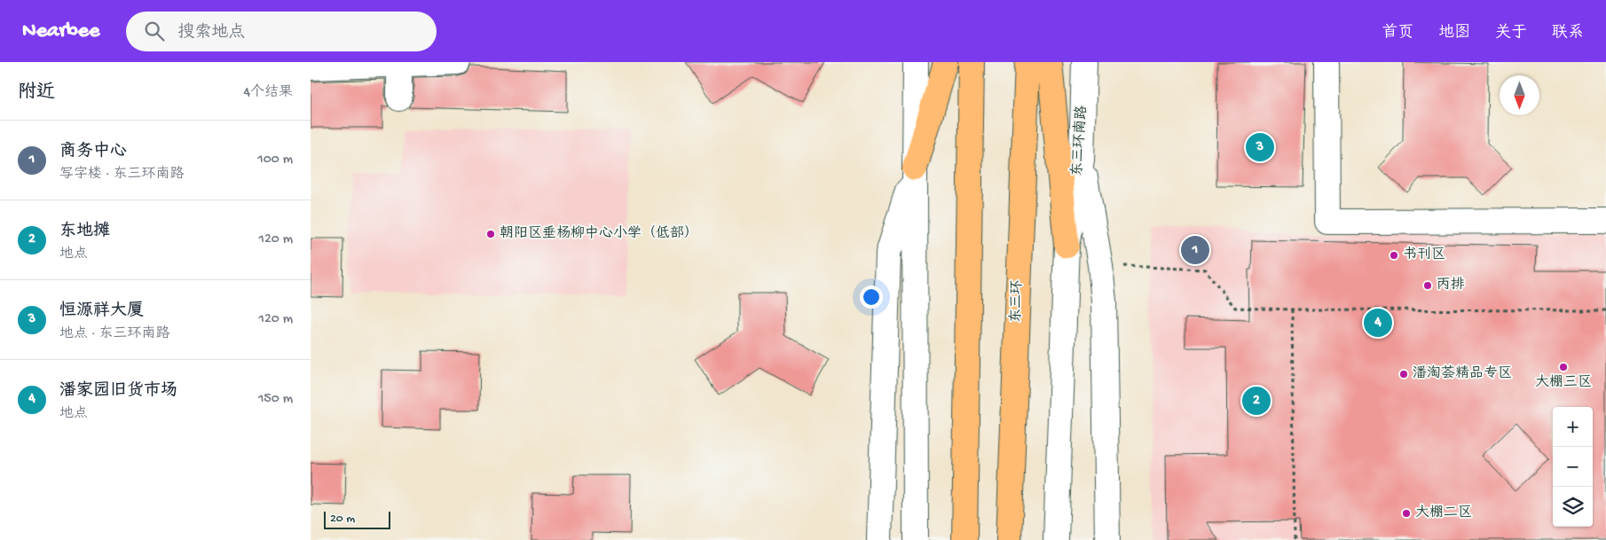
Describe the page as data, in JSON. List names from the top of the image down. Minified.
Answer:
{"streets":{"highway":["东三环"],"street":["东三环南路"]},"places":["朝阳区垂杨柳中心小学（低部）","书刊区","丙排","大棚三区","潘淘荟精品专区","大棚二区"],"scale_bar":"20 m","north":"bottom","page":{"header":"Nearbee","search":"搜索地点","nav":["首页","地图","关于","联系"],"heading":["附近","4个结果"],"list":[{"mark":"1","name":"商务中心","note":"写字楼 · 东三环南路","value":"100 m"},{"mark":"2","name":"东地摊","note":"地点","value":"120 m"},{"mark":"3","name":"恒源祥大厦","note":"地点 · 东三环南路","value":"120 m"},{"mark":"4","name":"潘家园旧货市场","note":"地点","value":"150 m"}],"pins":["3","1","4","2"],"map_buttons":["+","−"],"scale":"20 m"}}
